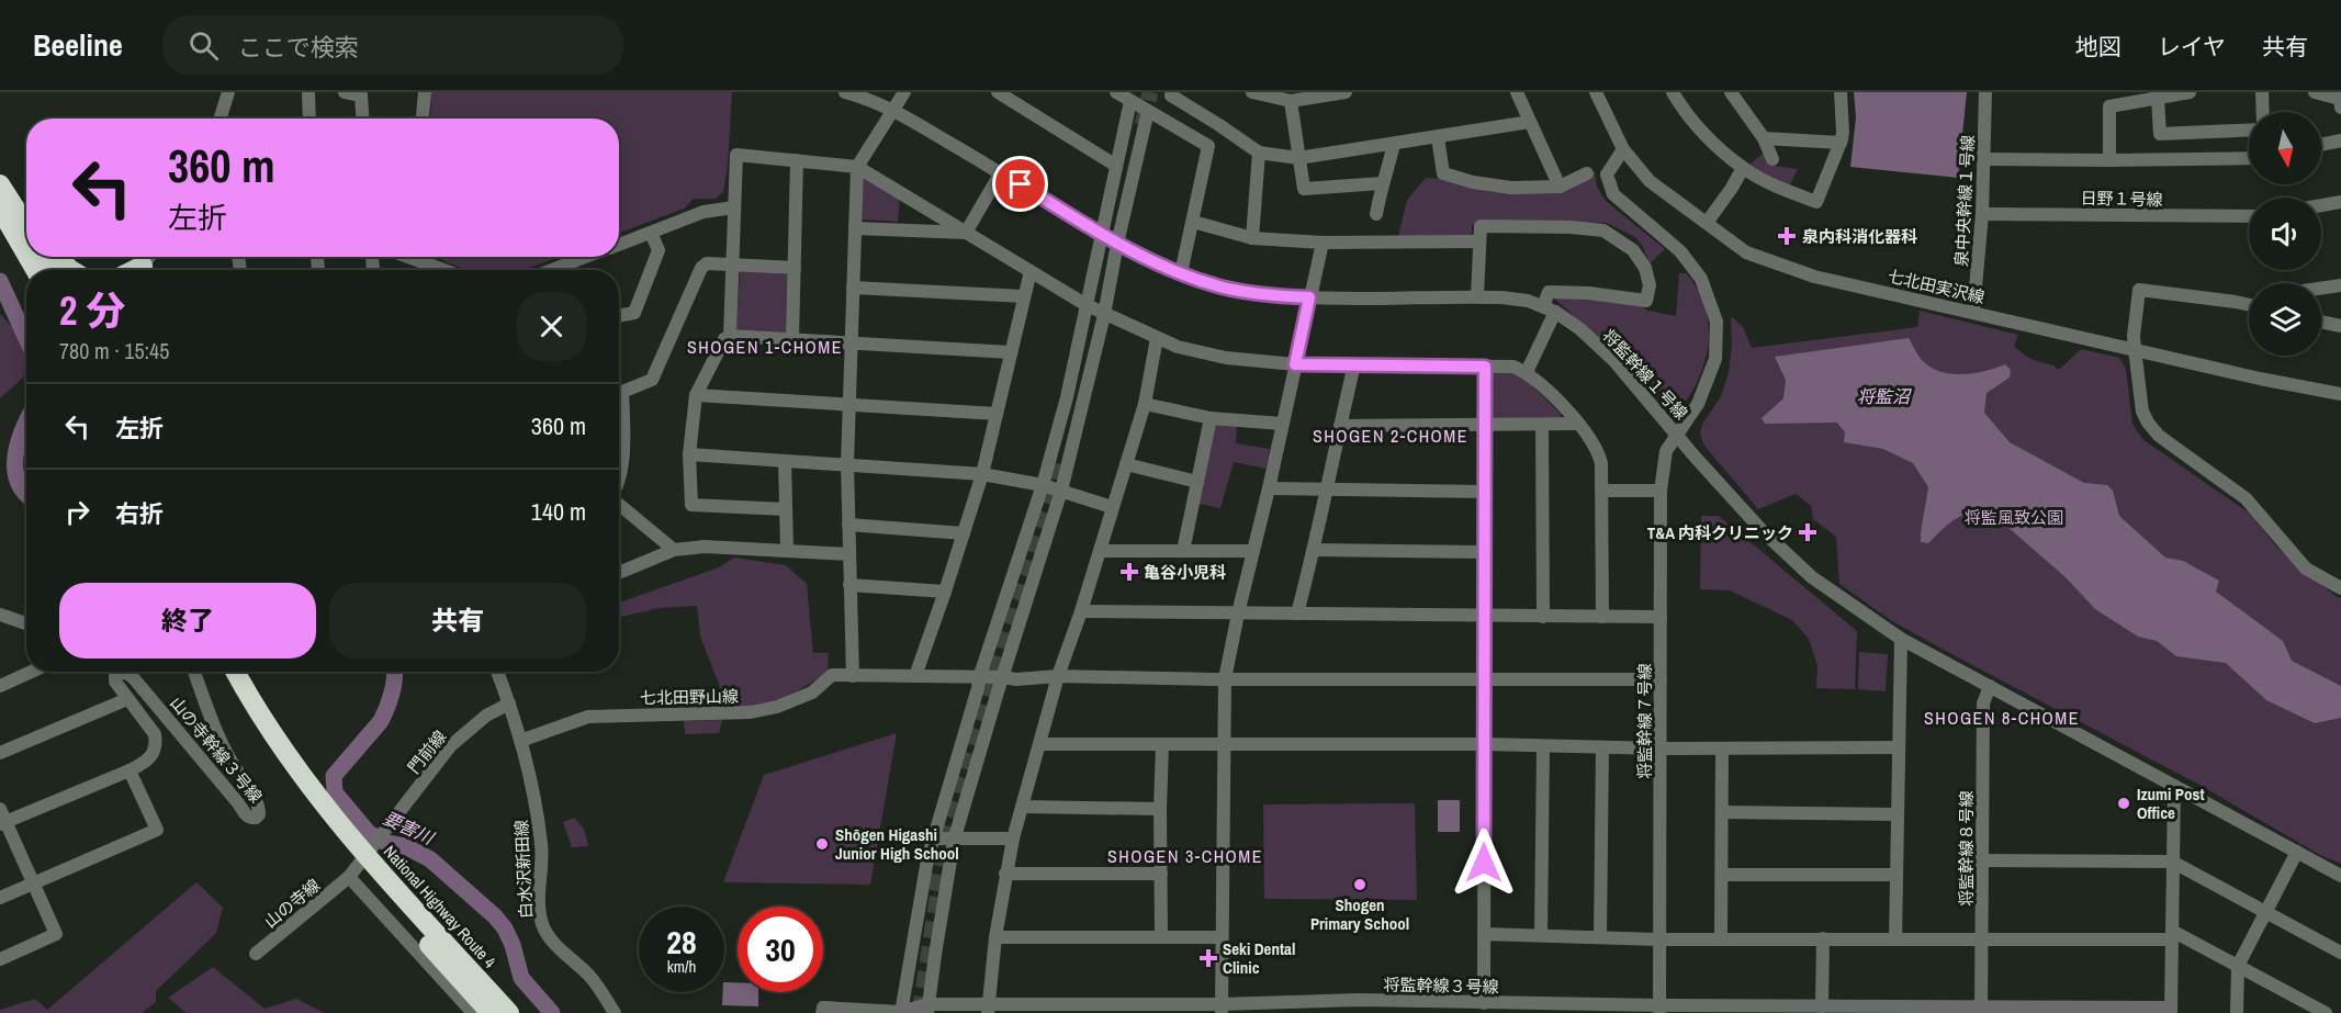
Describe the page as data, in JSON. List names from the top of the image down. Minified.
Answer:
{"streets":{"highway":["National Highway Route 4"],"street":["日野１号線","泉中央幹線１号線","七北田実沢線","将監幹線１号線","七北田野山線","将監幹線７号線","山の寺幹線３号線","門前線","将監幹線８号線","白水沢新田線","山の寺線","将監幹線３号線"]},"crossings":[["日野１号線","泉中央幹線１号線"],["泉中央幹線１号線","七北田実沢線"],["七北田実沢線","将監幹線７号線"],["将監幹線１号線","将監幹線７号線"],["将監幹線１号線","将監幹線８号線"],["七北田野山線","将監幹線７号線"],["七北田野山線","白水沢新田線"],["将監幹線７号線","将監幹線３号線"],["門前線","白水沢新田線"],["門前線","山の寺線"],["門前線","National Highway Route 4"],["将監幹線８号線","将監幹線３号線"],["山の寺線","National Highway Route 4"]],"districts":["SHOGEN 1-CHOME","SHOGEN 2-CHOME","SHOGEN 8-CHOME","SHOGEN 3-CHOME"],"water":["将監沼","要害川"],"parks":["将監風致公園"],"places":{"health":["泉内科消化器科","T&A 内科クリニック","亀谷小児科","Seki Dental Clinic"],"other":["Izumi Post Office","Shōgen Higashi Junior High School","Shogen Primary School"]},"north":"bottom","page":{"header":"Beeline","search":"ここで検索","nav":["地図","レイヤ","共有"],"turn":["360 m","左折"],"heading":["2 分","780 m · 15:45"],"list":[{"name":"左折","value":"360 m"},{"name":"右折","value":"140 m"}],"buttons":["終了","共有"],"speed":"28 km/h","limit":"30"}}
